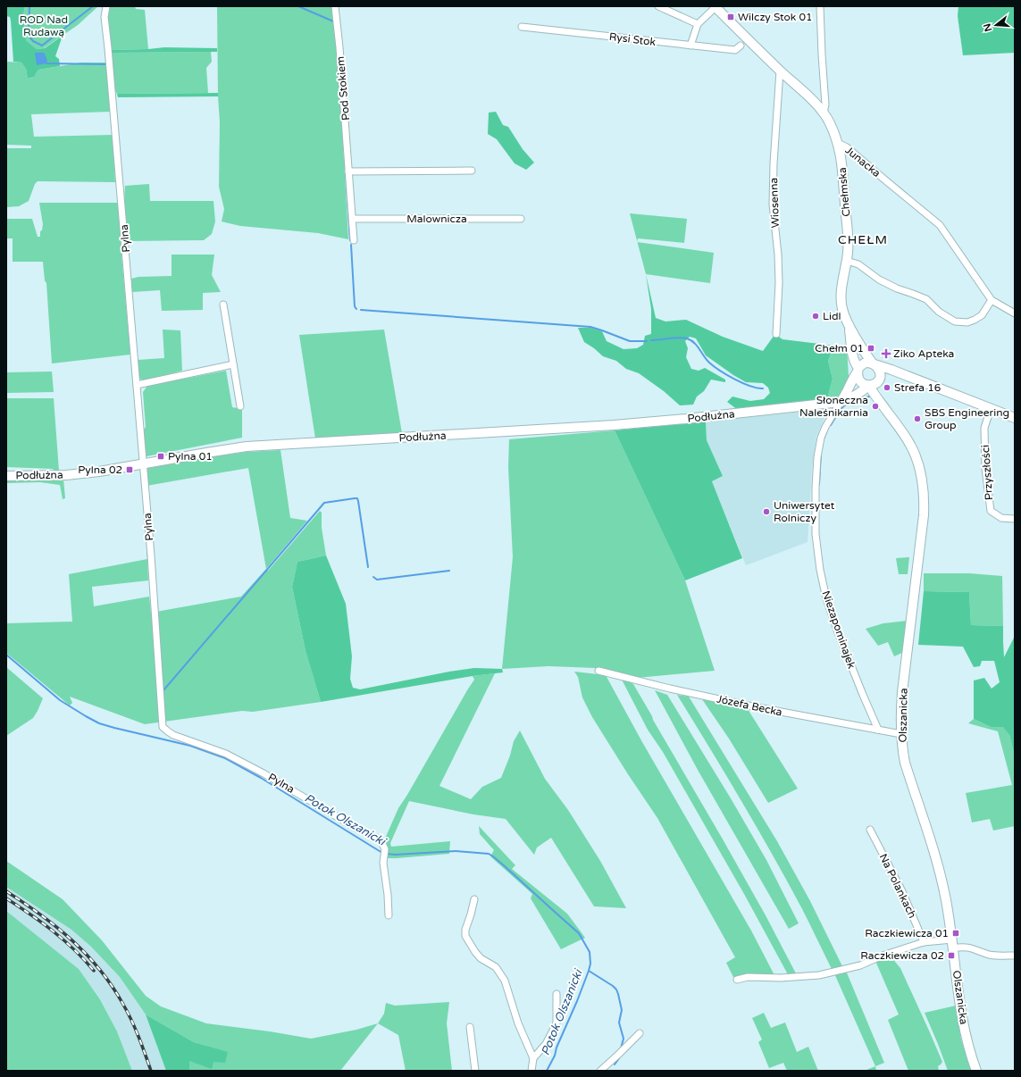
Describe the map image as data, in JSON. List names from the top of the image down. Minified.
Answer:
{"streets":{"street":["Rysi Stok","Pod Stokiem","Junacka","Chełmska","Wiosenna","Malownicza","Pylna","Podłużna","Przyszłości","Niezapominajek","Józefa Becka","Olszanicka","Na Polankach"]},"crossings":[["Pod Stokiem","Malownicza"],["Junacka","Chełmska"],["Junacka","Wiosenna"],["Chełmska","Podłużna"],["Chełmska","Olszanicka"],["Pylna","Podłużna"],["Podłużna","Niezapominajek"],["Podłużna","Olszanicka"],["Niezapominajek","Józefa Becka"],["Józefa Becka","Olszanicka"]],"districts":["CHEŁM"],"water":["Potok Olszanicki"],"parks":["ROD Nad Rudawą"],"places":{"transit":["Wilczy Stok 01","Chełm 01","Pylna 01","Pylna 02","Raczkiewicza 01","Raczkiewicza 02"],"other":["Lidl","Strefa 16","Słoneczna Naleśnikarnia","SBS Engineering Group","Uniwersytet Rolniczy"],"health":["Ziko Apteka"]},"north":"left"}
